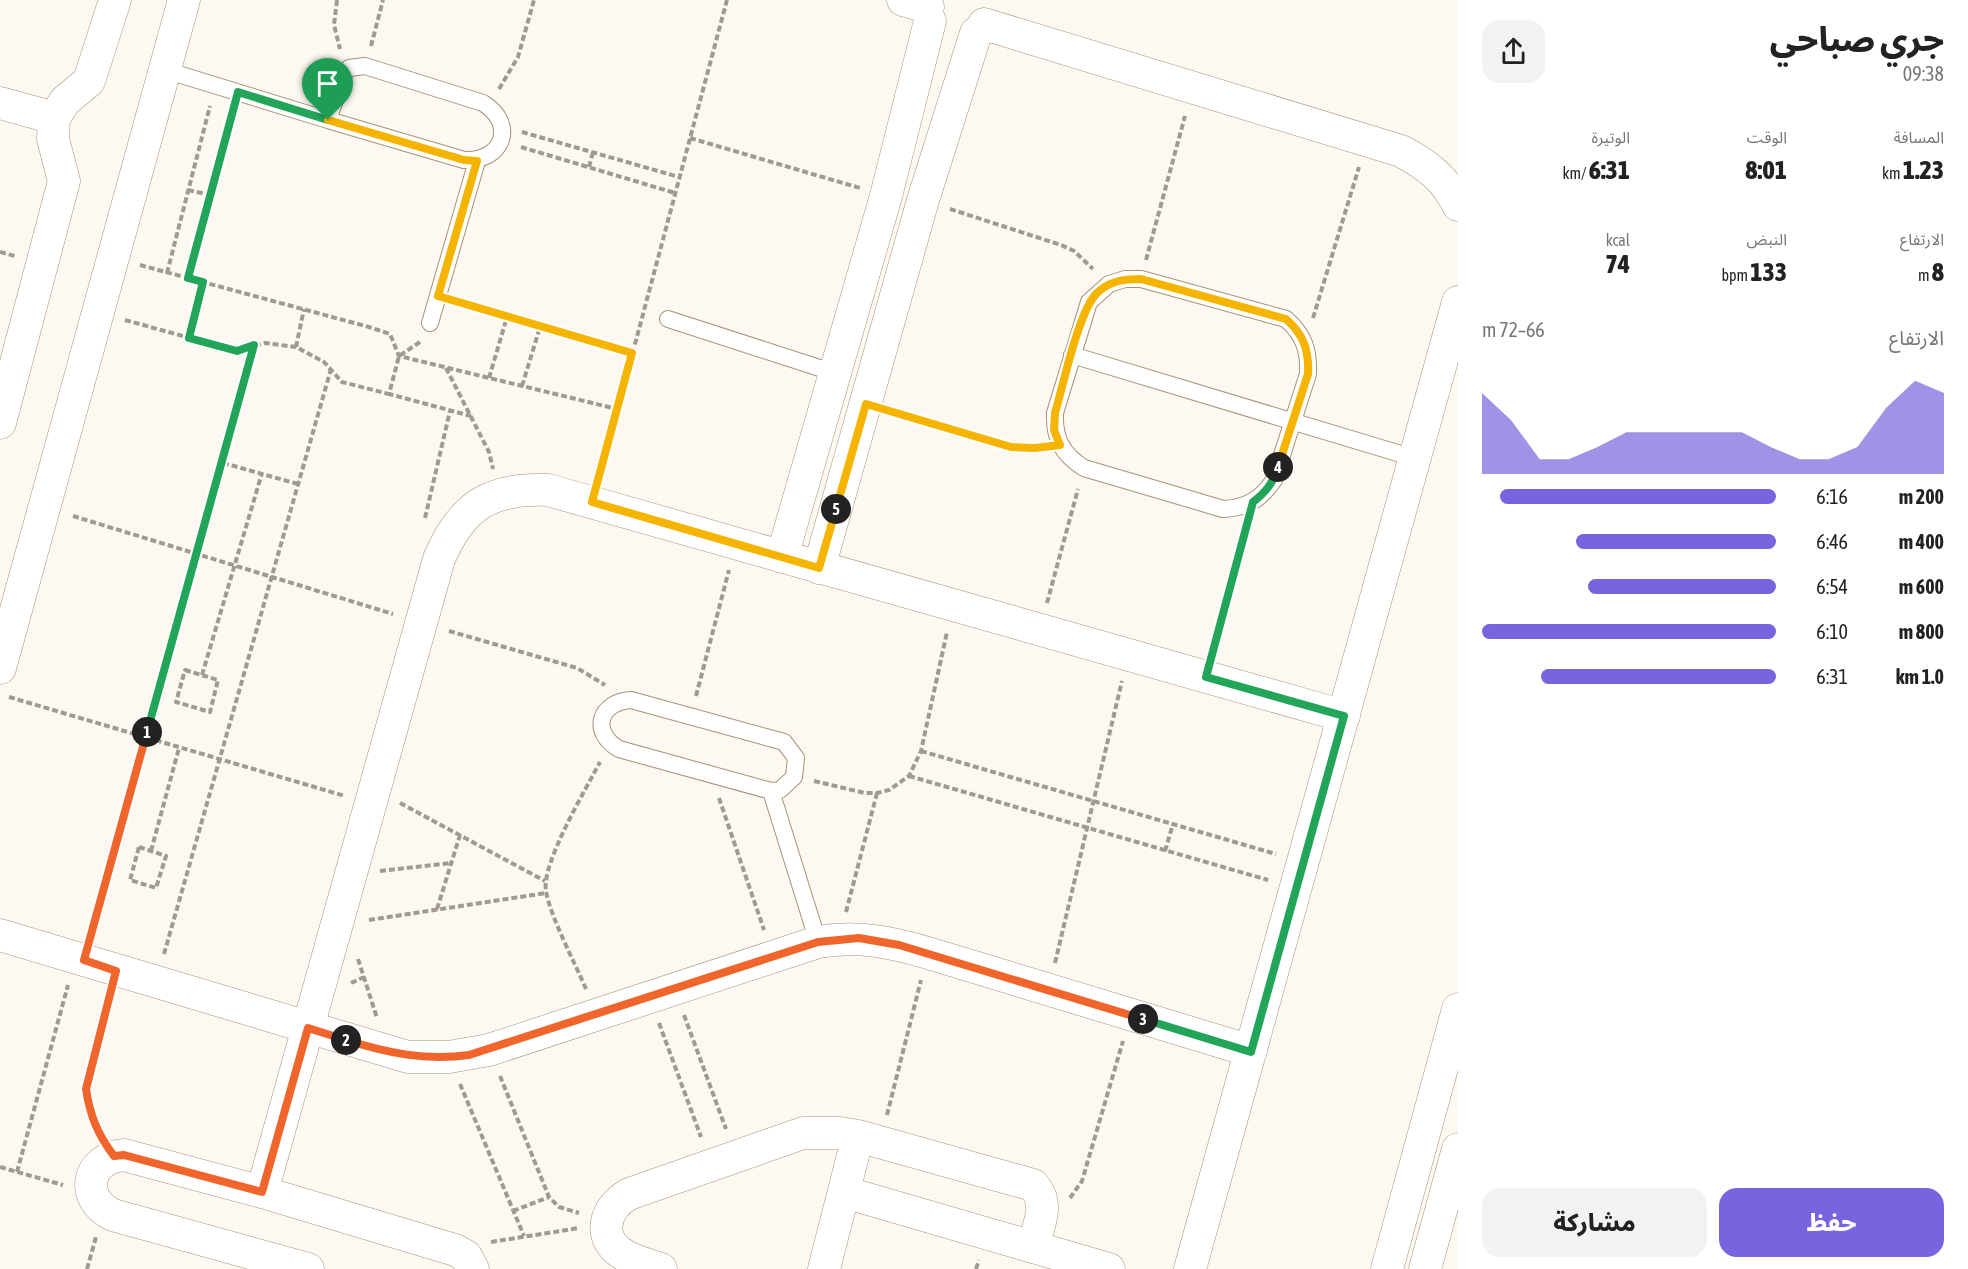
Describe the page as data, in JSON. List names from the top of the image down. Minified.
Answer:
{"page":{"heading":["جري صباحي","09:38"],"stats":[["المسافة","1.23 km"],["الوقت","8:01"],["الوتيرة","6:31 /km"],["الارتفاع","8 m"],["النبض","133 bpm"],["kcal","74"]],"chart":["الارتفاع","66–72 m"],"pins":["4","5","1","3","2"],"list":[{"name":"200 m","note":"6:16"},{"name":"400 m","note":"6:46"},{"name":"600 m","note":"6:54"},{"name":"800 m","note":"6:10"},{"name":"1.0 km","note":"6:31"}],"buttons":["حفظ","مشاركة"]}}
